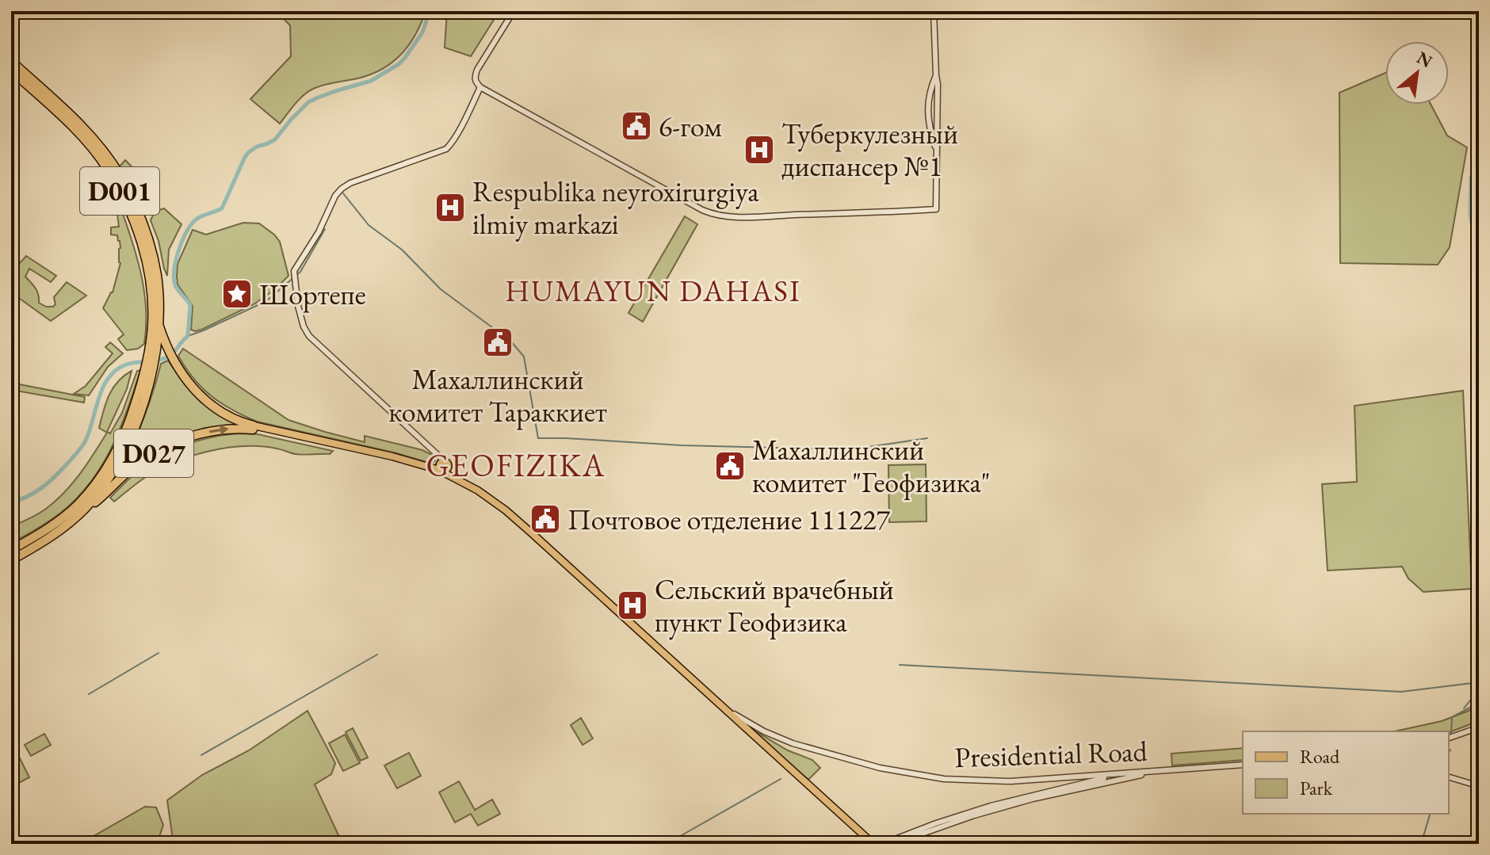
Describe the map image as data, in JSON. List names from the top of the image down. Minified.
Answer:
{"streets":{"highway":["D001","D027"],"street":["Presidential Road"]},"crossings":[["D001","D027"],["D027","Presidential Road"]],"districts":["HUMAYUN DAHASI","GEOFIZIKA"],"places":{"public building":["6-гом","Махаллинский комитет Тараккиет","Махаллинский комитет \"Геофизика\"","Почтовое отделение 111227"],"hospital":["Туберкулезный диспансер №1","Respublika neyroxirurgiya ilmiy markazi","Сельский врачебный пункт Геофизика"],"place":["Шортепе"]},"legend":["Road","Park"],"north":"top right"}
